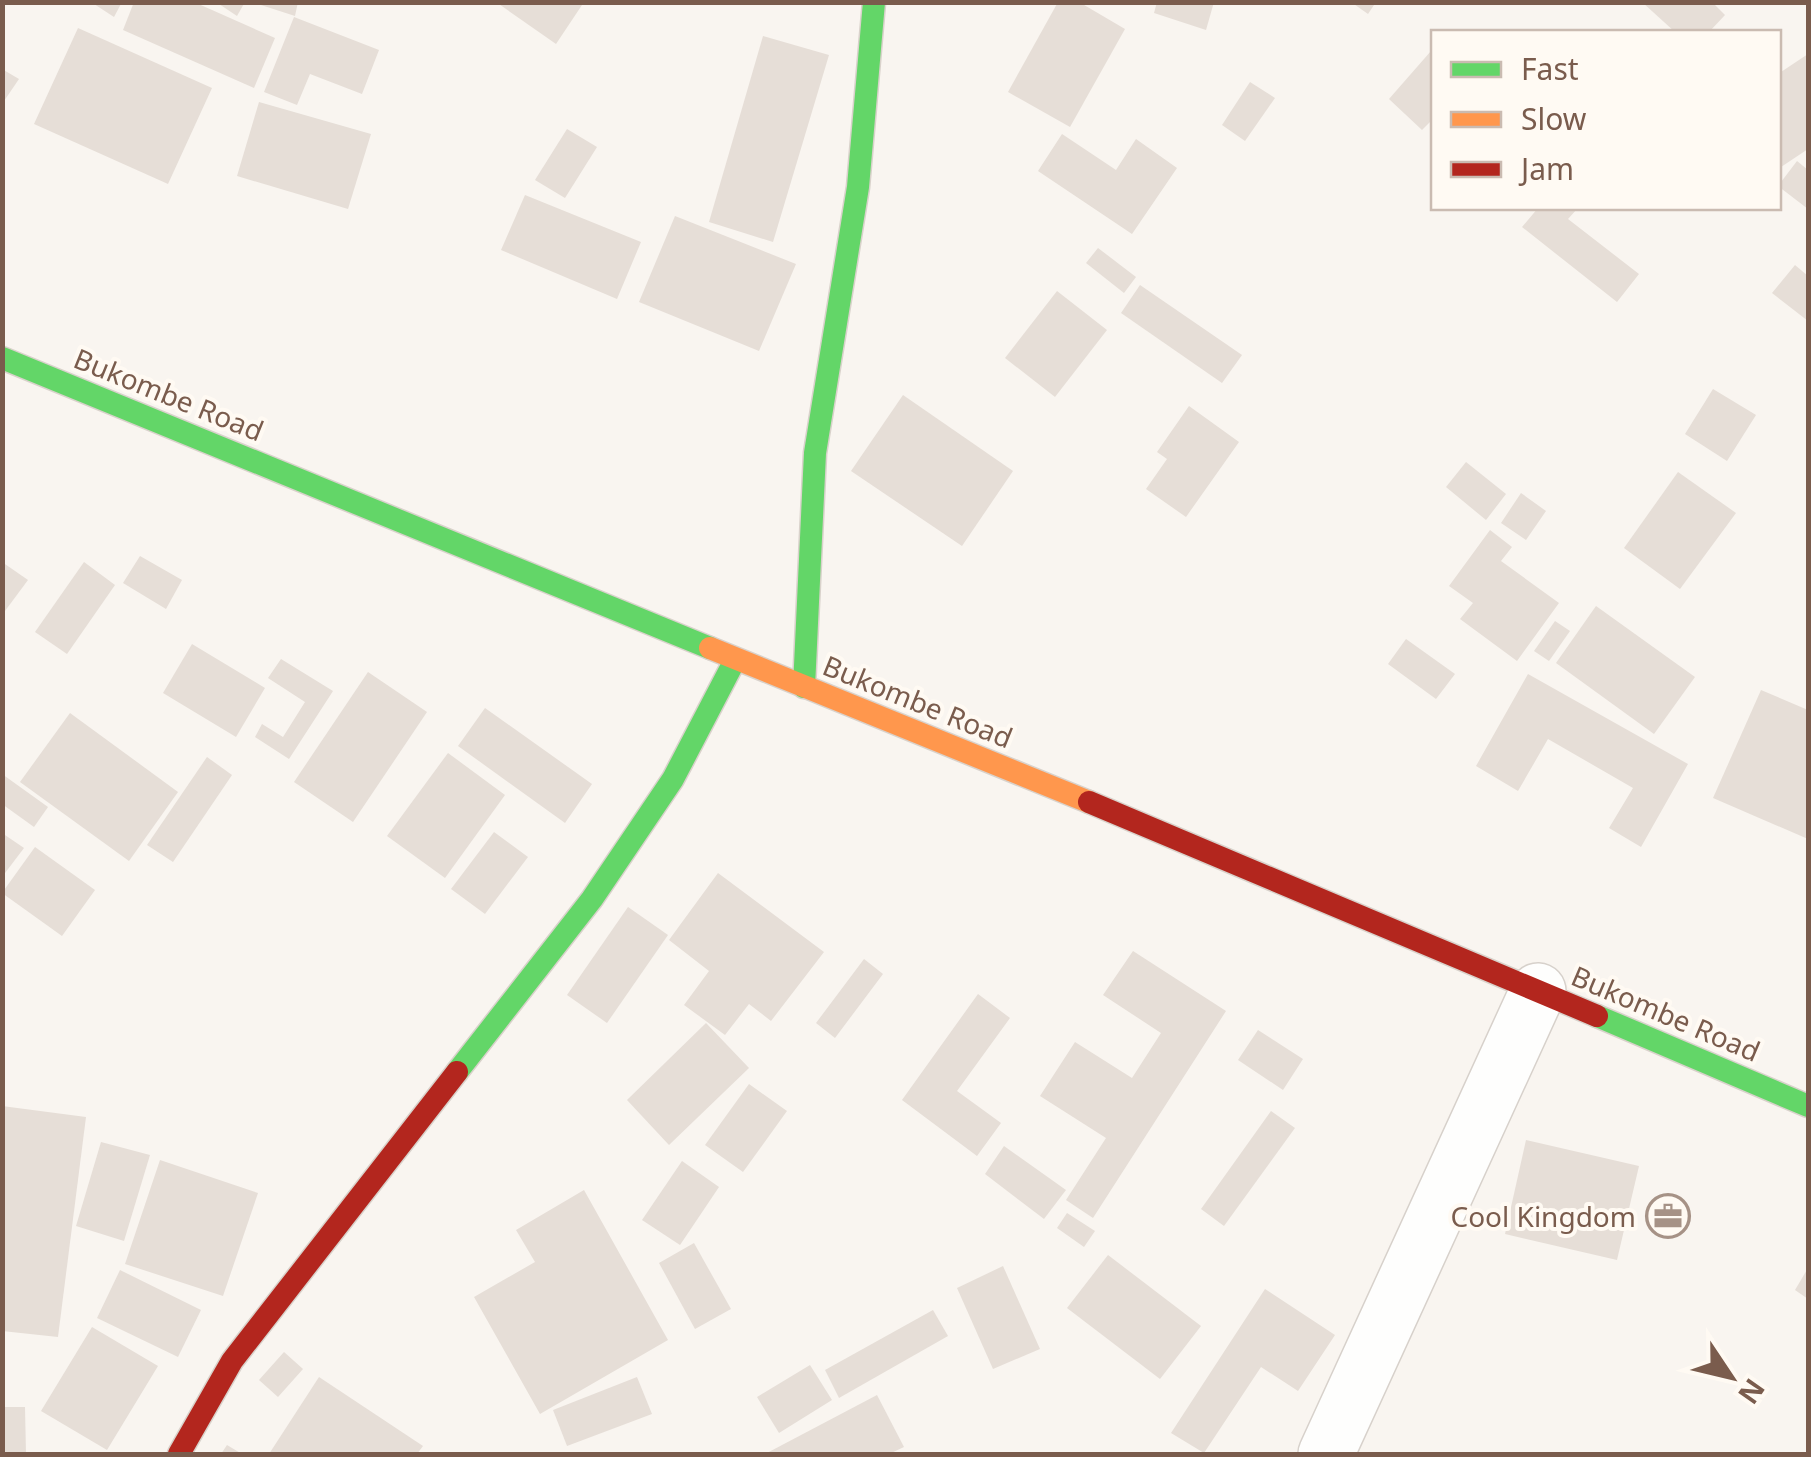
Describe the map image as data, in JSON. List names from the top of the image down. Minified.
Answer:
{"streets":{"main road":["Bukombe Road"]},"places":{"office":["Cool Kingdom"]},"legend":["Fast","Slow","Jam"],"north":"bottom right"}
